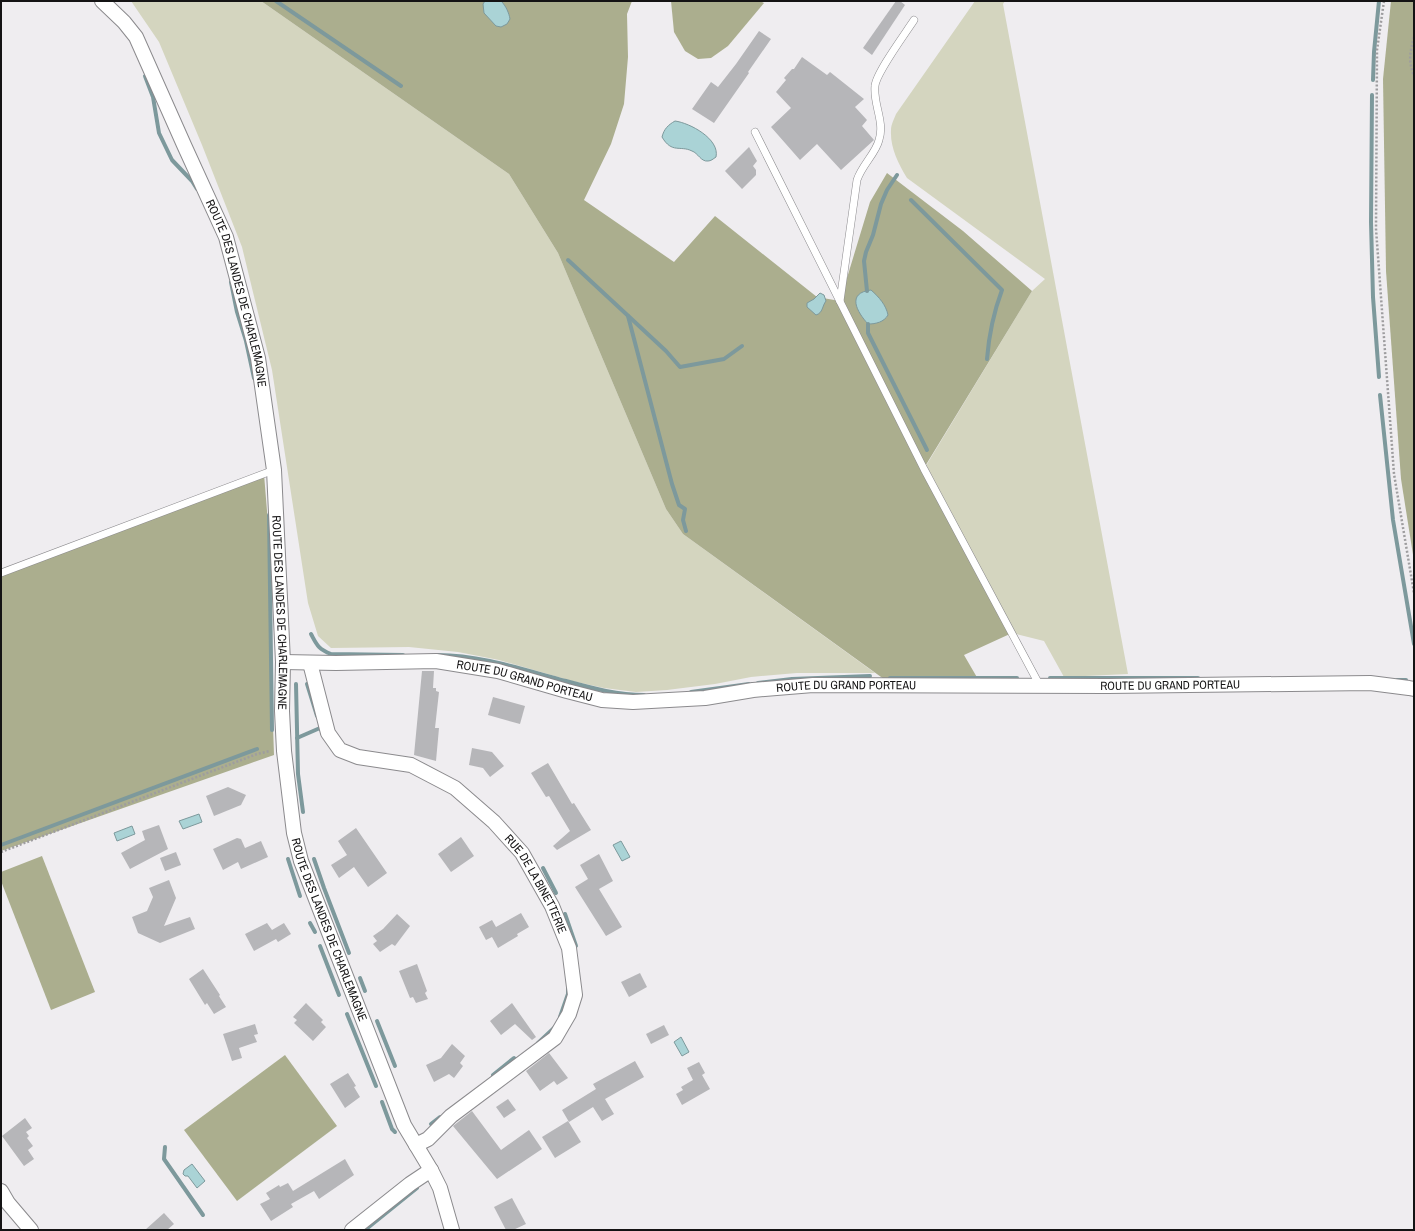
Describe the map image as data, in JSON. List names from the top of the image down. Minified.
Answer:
{"streets":{"street":["ROUTE DES LANDES DE CHARLEMAGNE","ROUTE DU GRAND PORTEAU","RUE DE LA BINETTERIE"]},"crossings":[["ROUTE DES LANDES DE CHARLEMAGNE","ROUTE DU GRAND PORTEAU"],["ROUTE DES LANDES DE CHARLEMAGNE","RUE DE LA BINETTERIE"],["ROUTE DU GRAND PORTEAU","RUE DE LA BINETTERIE"]]}
